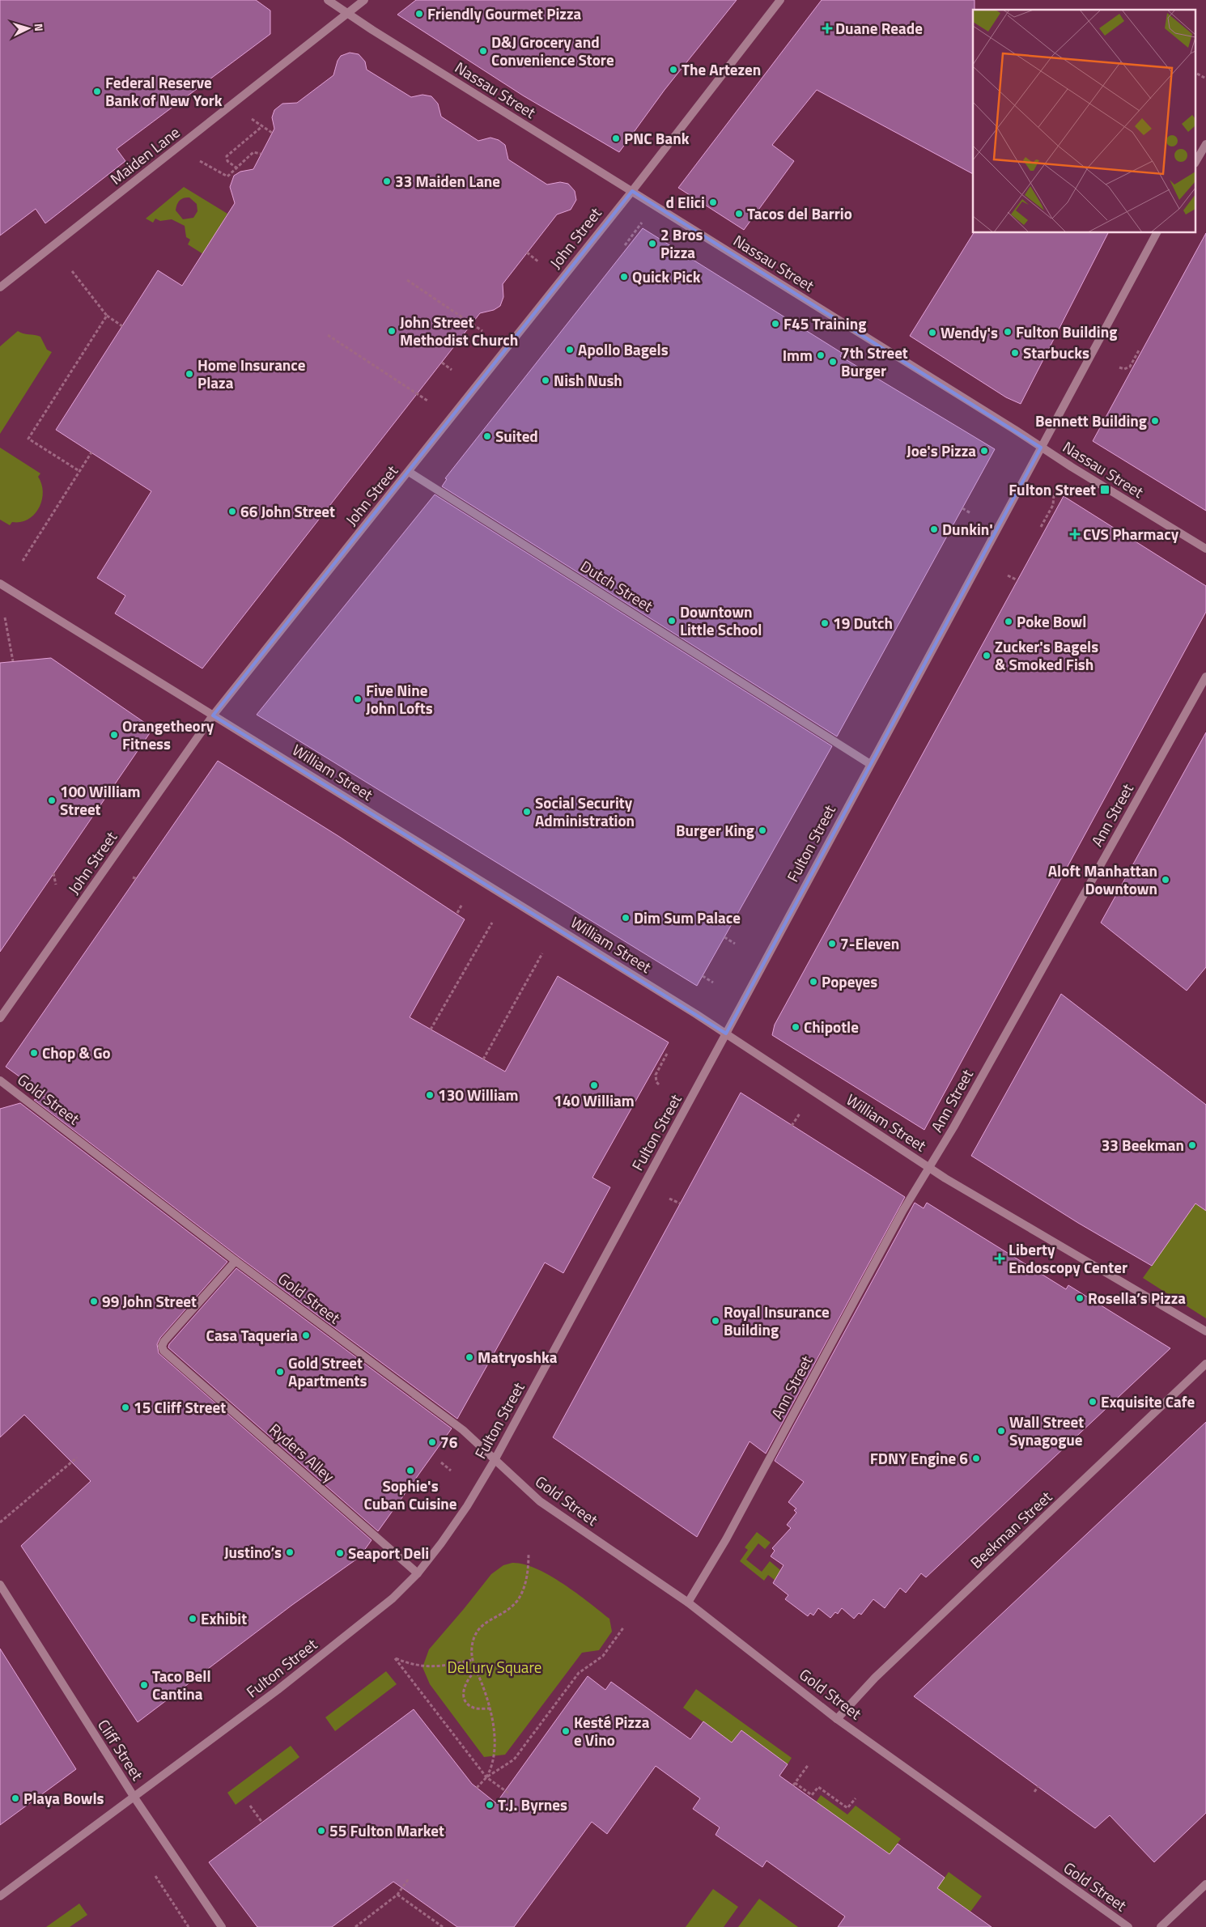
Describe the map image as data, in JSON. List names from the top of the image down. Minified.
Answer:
{"streets":{"street":["Nassau Street","Maiden Lane","John Street","Dutch Street","William Street","Ann Street","Fulton Street","Gold Street","Ryders Alley","Beekman Street","Cliff Street"]},"crossings":[["Nassau Street","Maiden Lane"],["Nassau Street","John Street"],["Nassau Street","Fulton Street"],["John Street","Dutch Street"],["John Street","William Street"],["Dutch Street","Fulton Street"],["William Street","Ann Street"],["William Street","Fulton Street"],["Ann Street","Gold Street"],["Fulton Street","Gold Street"],["Fulton Street","Ryders Alley"],["Fulton Street","Cliff Street"],["Gold Street","Ryders Alley"],["Gold Street","Beekman Street"]],"parks":["DeLury Square"],"places":{"other":["Friendly Gourmet Pizza","D&J Grocery and Convenience Store","The Artezen","Federal Reserve Bank of New York","PNC Bank","33 Maiden Lane","d Elici","Tacos del Barrio","2 Bros Pizza","Quick Pick","F45 Training","John Street Methodist Church","Fulton Building","Wendy's","Apollo Bagels","Starbucks","Imm","7th Street Burger","Home Insurance Plaza","Nish Nush","Bennett Building","Suited","Joe's Pizza","66 John Street","Dunkin'","Downtown Little School","Poke Bowl","19 Dutch","Zucker's Bagels & Smoked Fish","Five Nine John Lofts","Orangetheory Fitness","100 William Street","Social Security Administration","Burger King","Aloft Manhattan Downtown","Dim Sum Palace","7-Eleven","Popeyes","Chipotle","Chop & Go","140 William","130 William","33 Beekman","Rosella’s Pizza","99 John Street","Royal Insurance Building","Casa Taqueria","Matryoshka","Gold Street Apartments","Exquisite Cafe","15 Cliff Street","Wall Street Synagogue","76","FDNY Engine 6","Sophie's Cuban Cuisine","Justino’s","Seaport Deli","Exhibit","Taco Bell Cantina","Kesté Pizza e Vino","Playa Bowls","T.J. Byrnes","55 Fulton Market"],"health":["Duane Reade","CVS Pharmacy","Liberty Endoscopy Center"],"transit":["Fulton Street"]},"north":"right"}
